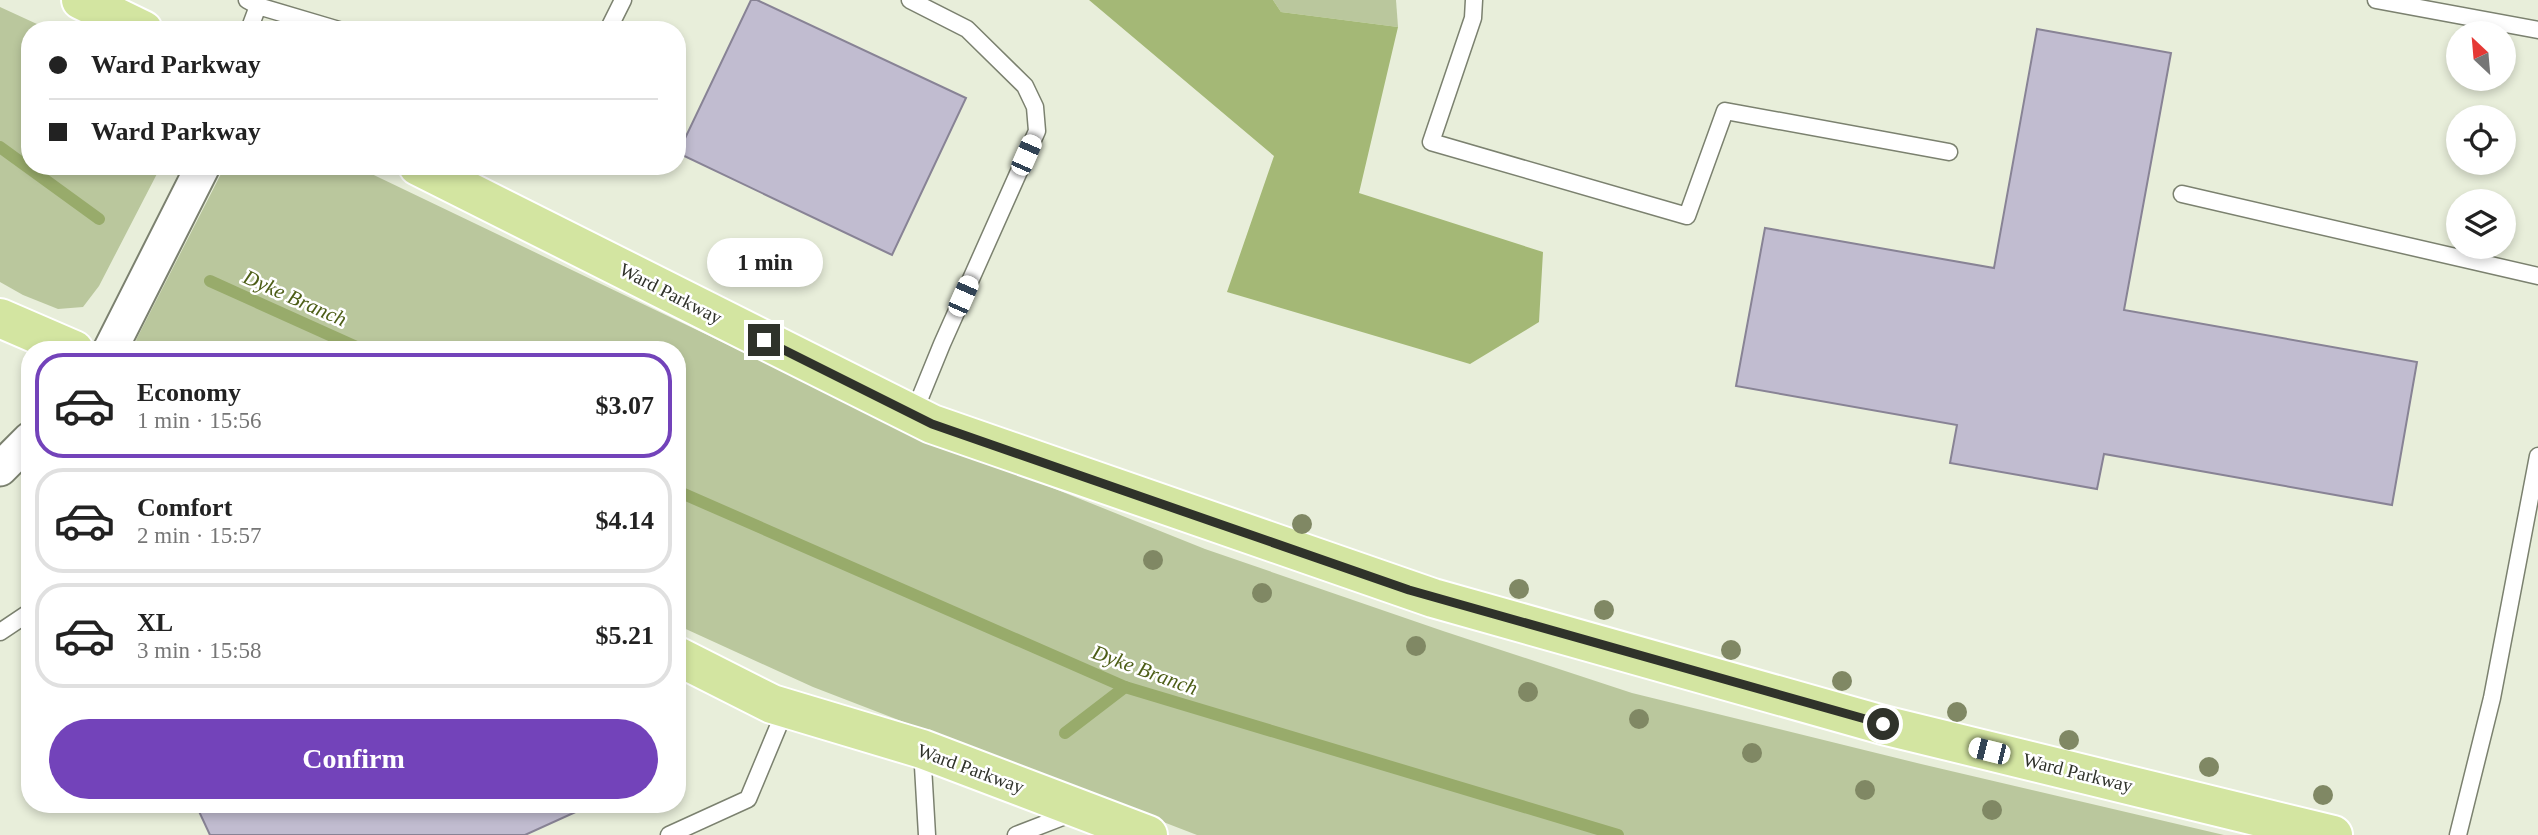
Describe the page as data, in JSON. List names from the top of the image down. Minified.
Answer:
{"streets":{"main road":["Ward Parkway"]},"water":["Dyke Branch"],"north":"top left","page":{"banner":["Ward Parkway","Ward Parkway"],"bubble":"1 min","list":[{"name":"Economy","note":"1 min · 15:56","value":"$3.07"},{"name":"Comfort","note":"2 min · 15:57","value":"$4.14"},{"name":"XL","note":"3 min · 15:58","value":"$5.21"}],"buttons":"Confirm"}}
